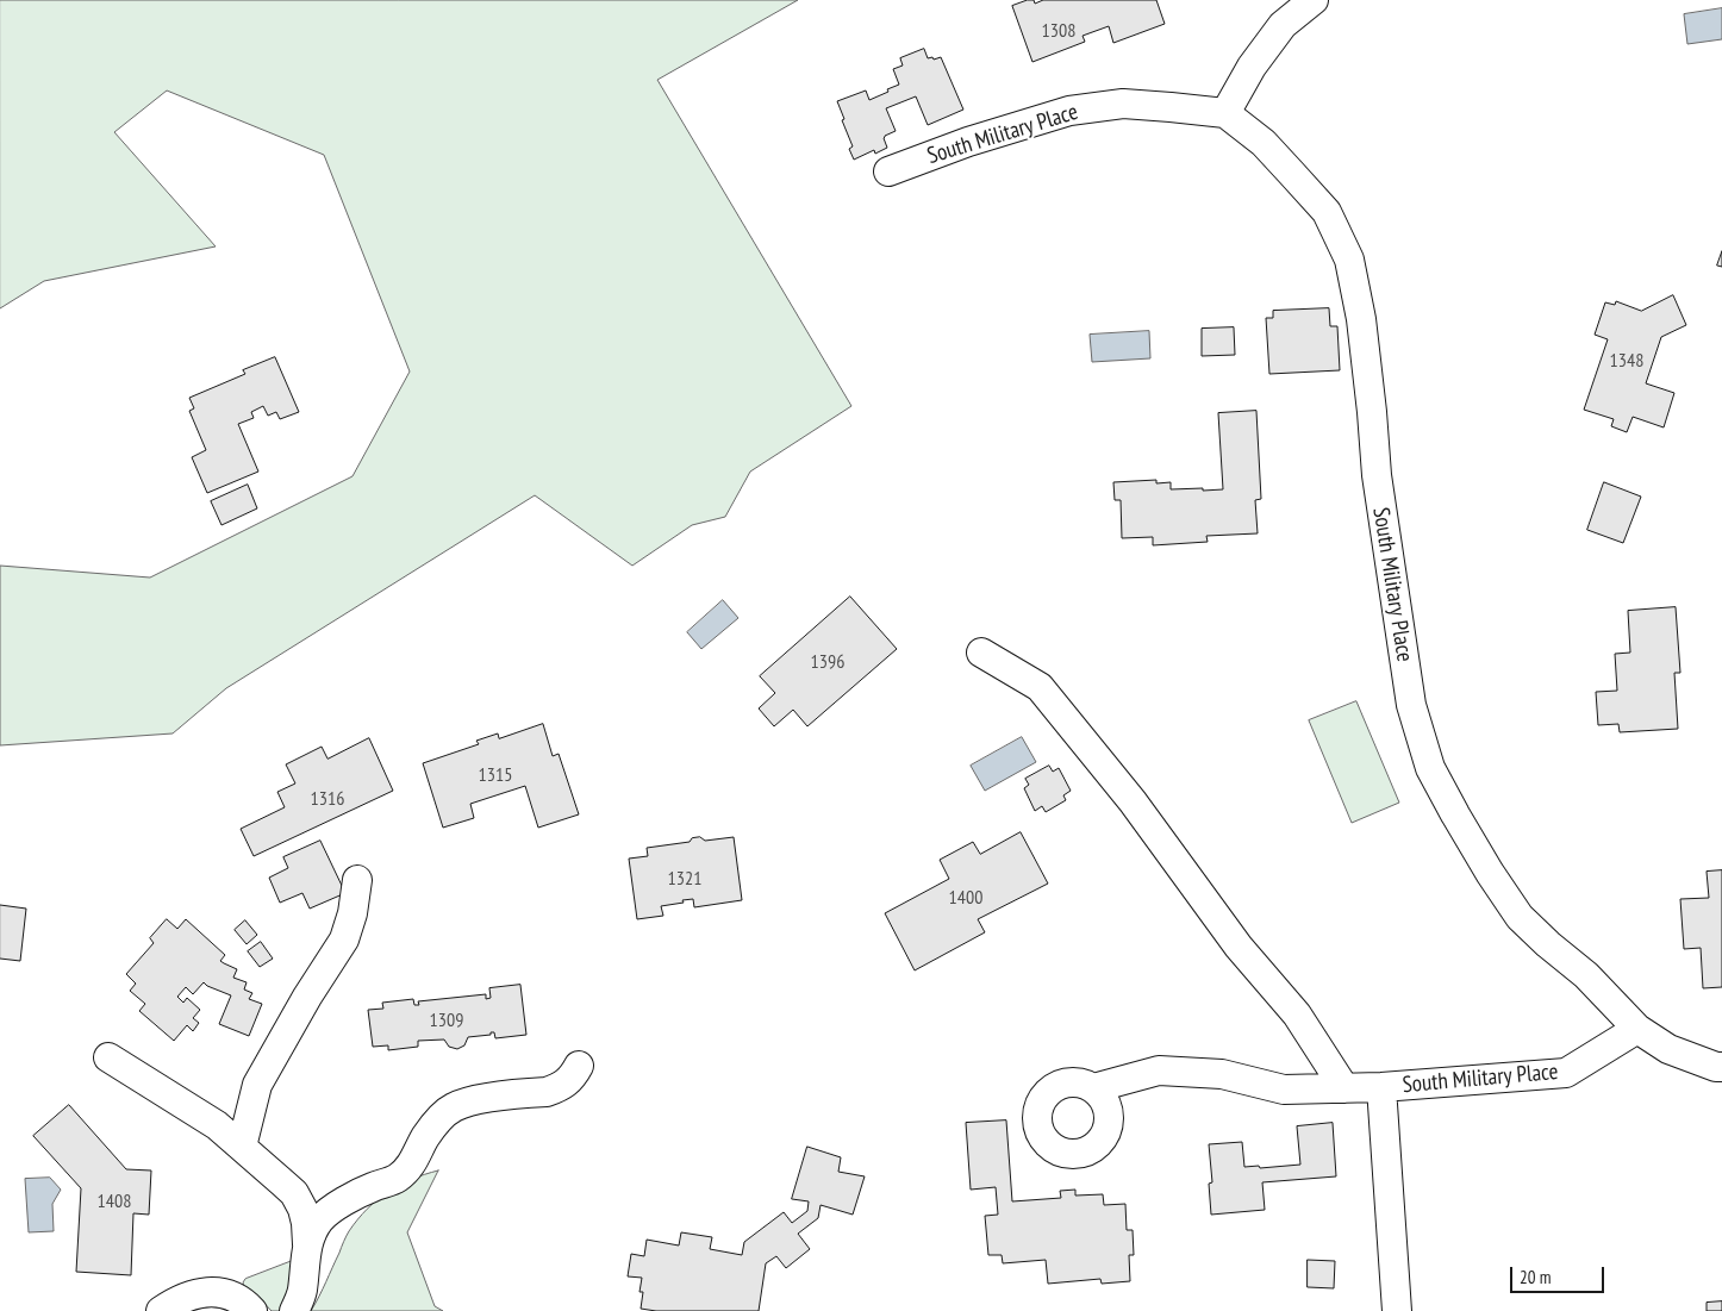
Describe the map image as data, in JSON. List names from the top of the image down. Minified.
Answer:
{"streets":{"street":["South Military Place"]},"house_numbers":["1308","1348","1396","1315","1316","1321","1400","1309","1408"],"scale_bar":"20 m"}
